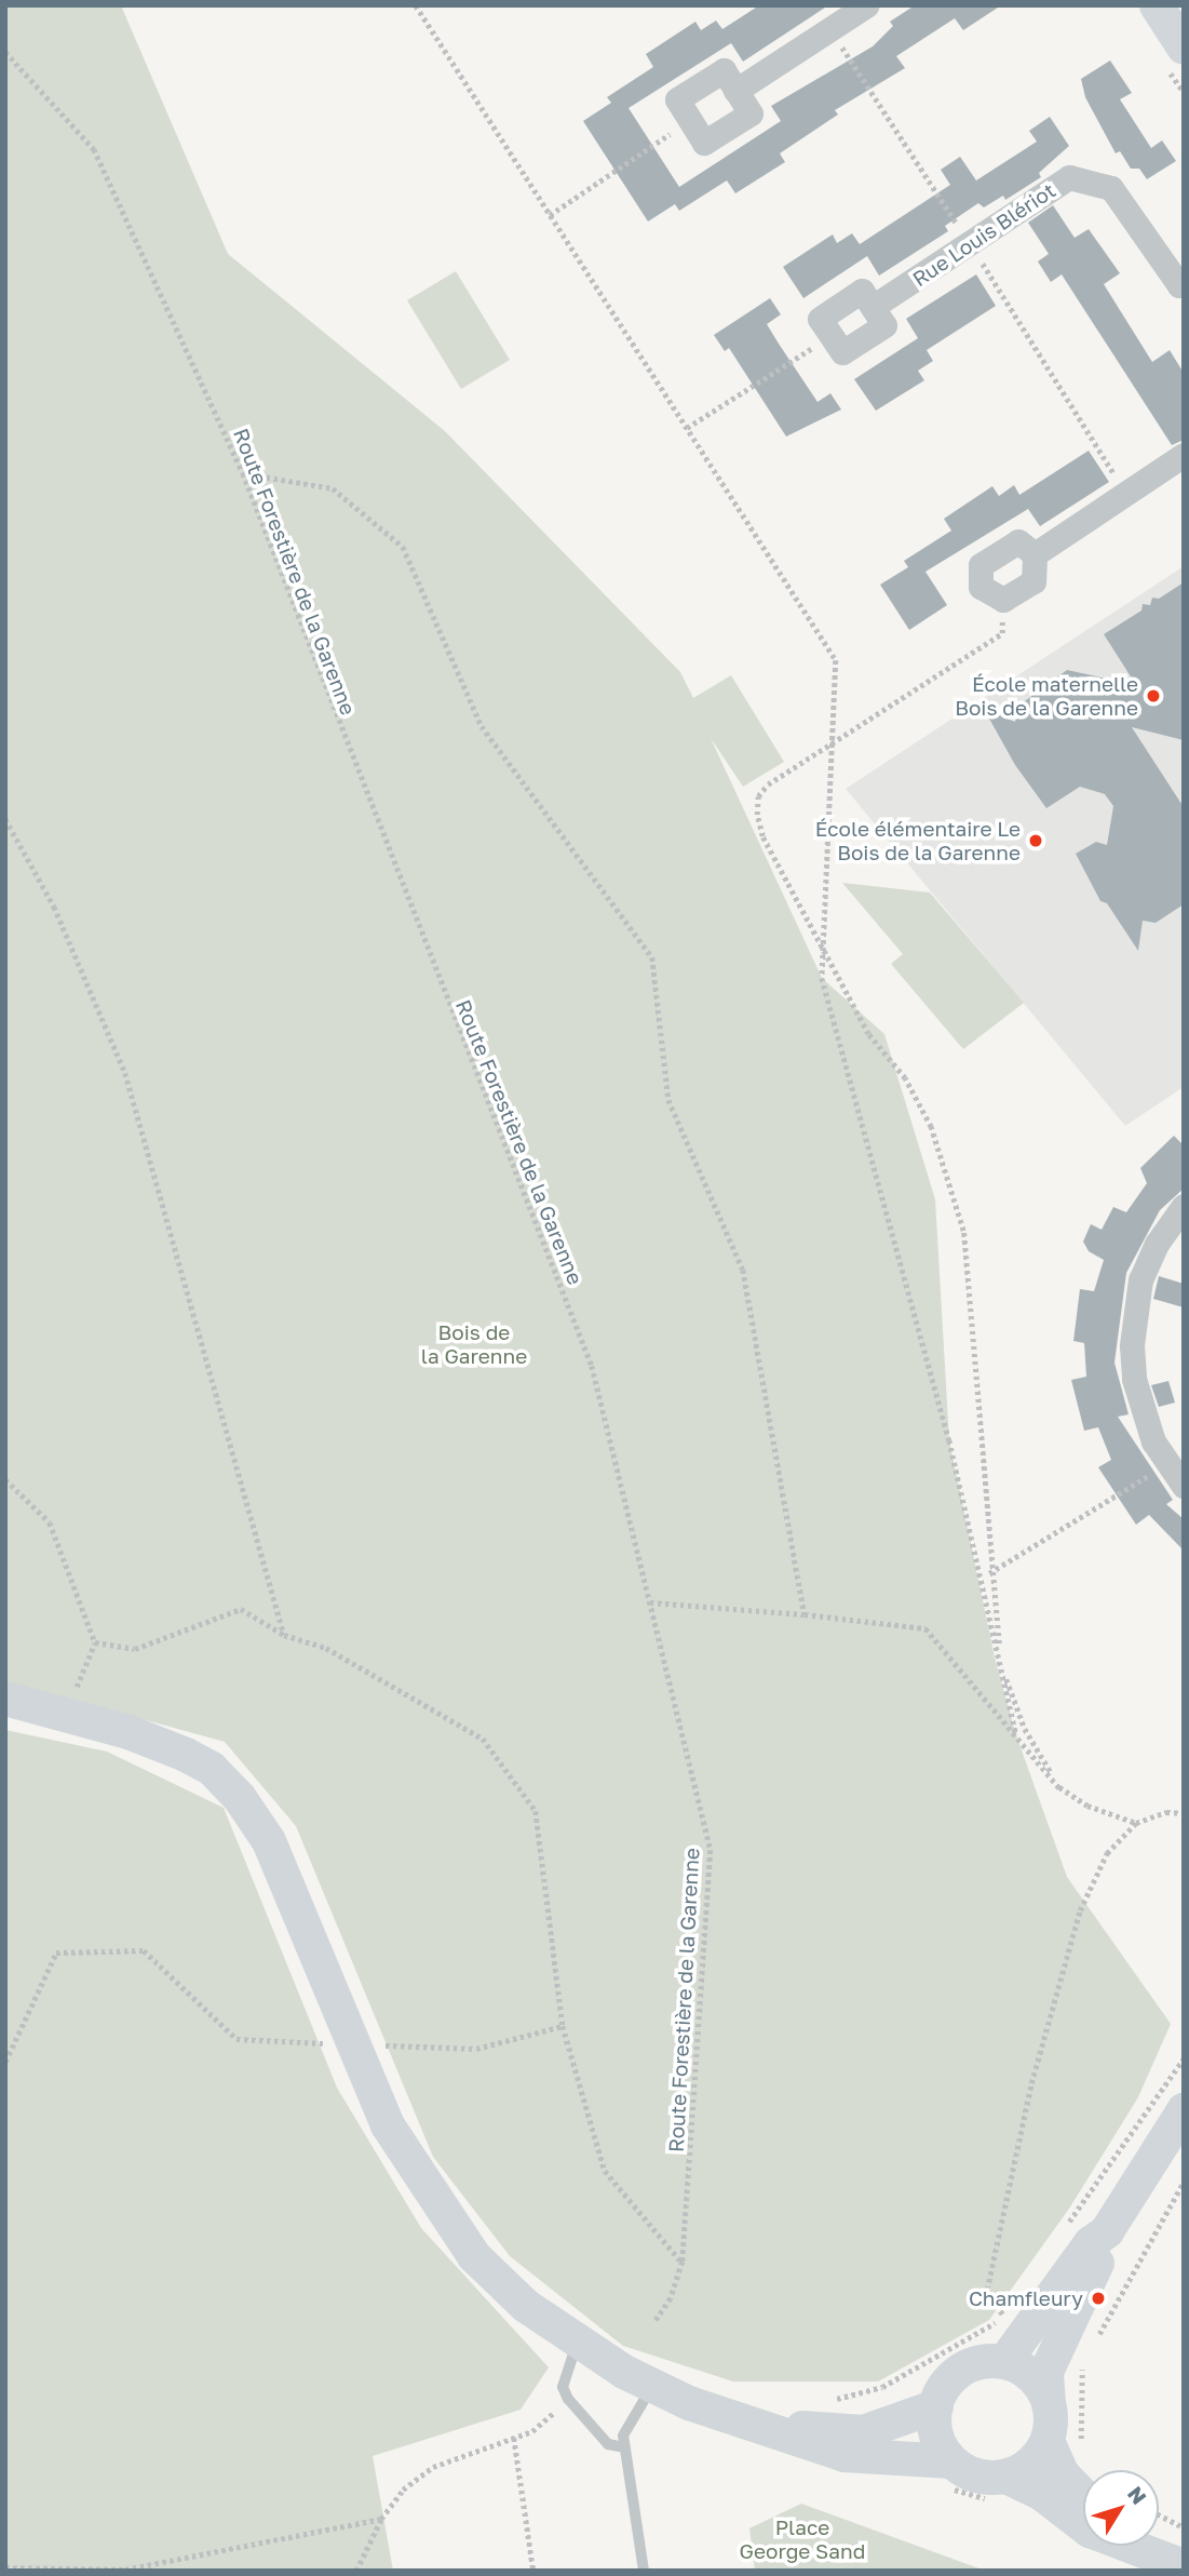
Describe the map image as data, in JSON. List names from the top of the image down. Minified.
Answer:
{"streets":{"street":["Rue Louis Blériot"],"path":["Route Forestière de la Garenne"]},"parks":["Bois de la Garenne","Place George Sand"],"places":["École maternelle Bois de la Garenne","École élémentaire Le Bois de la Garenne","Chamfleury"],"north":"top right"}
